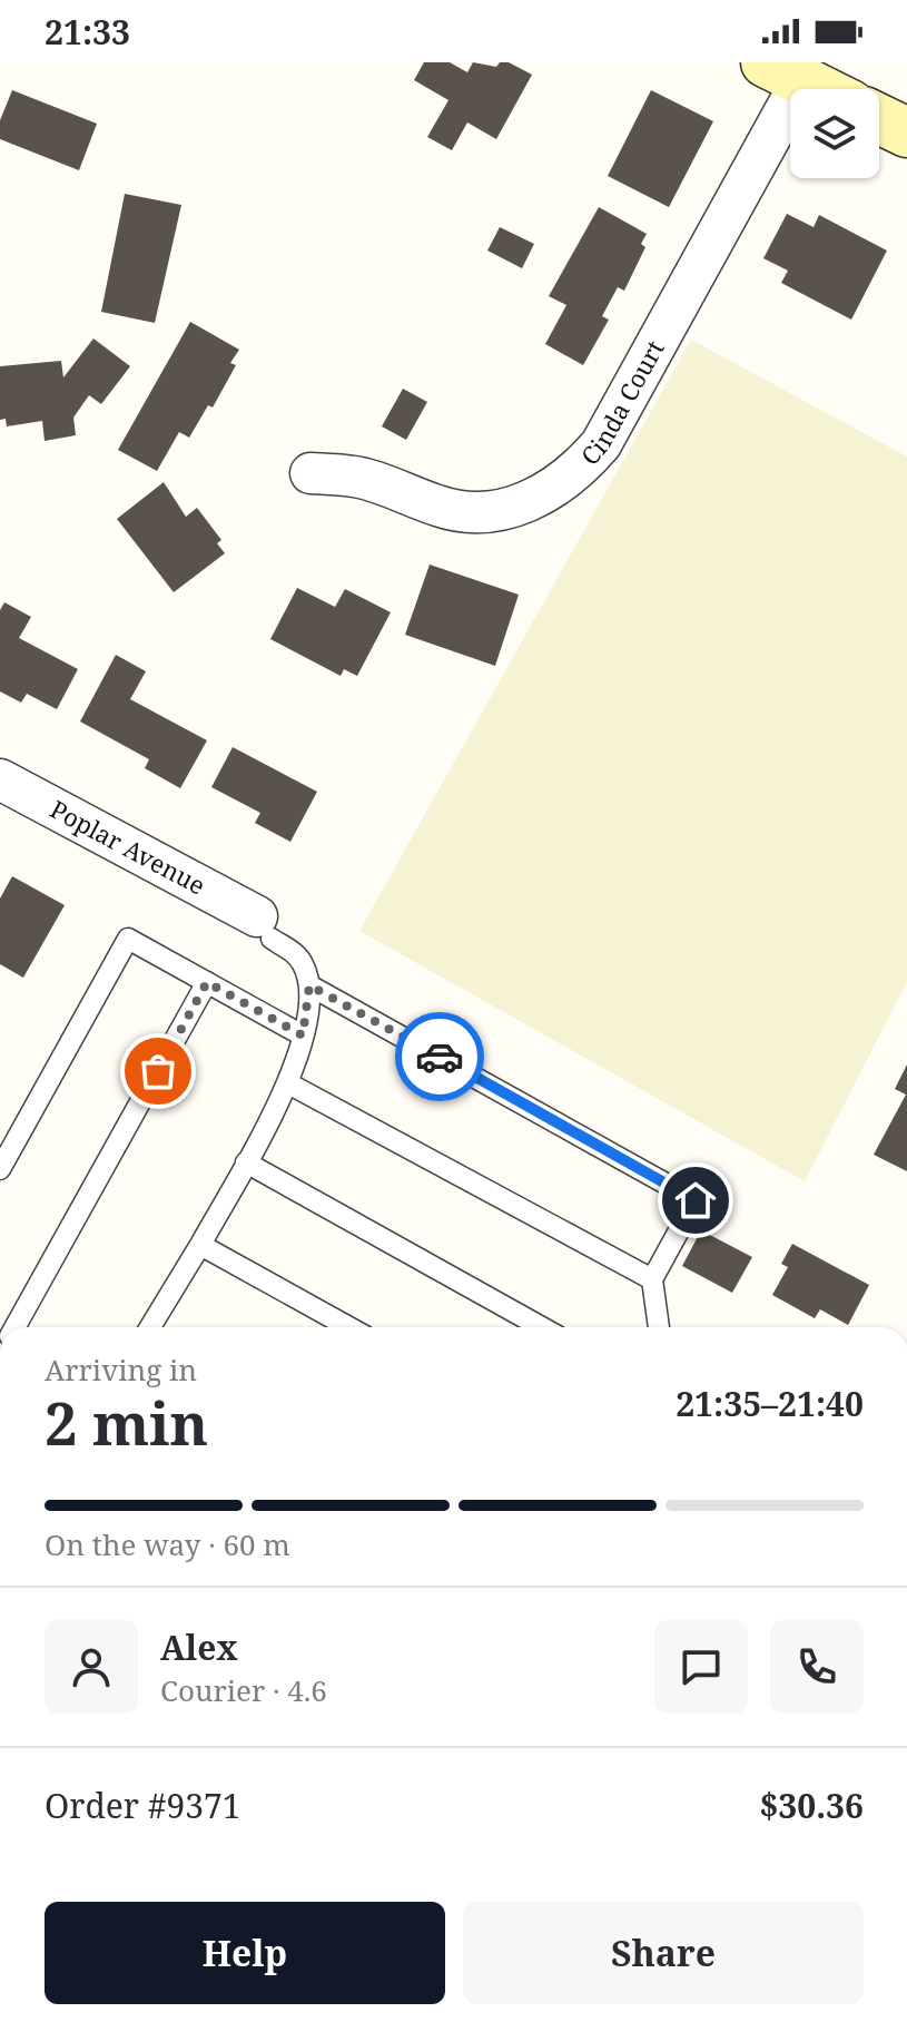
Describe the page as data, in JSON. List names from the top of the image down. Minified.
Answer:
{"streets":{"street":["Cinda Court","Poplar Avenue"]},"page":{"status":"21:33","heading":["2 min","Arriving in","21:35–21:40"],"panel":["Alex","Courier · 4.6","Order #9371","$30.36"],"bar":"On the way · 60 m","buttons":["Help","Share"]}}
